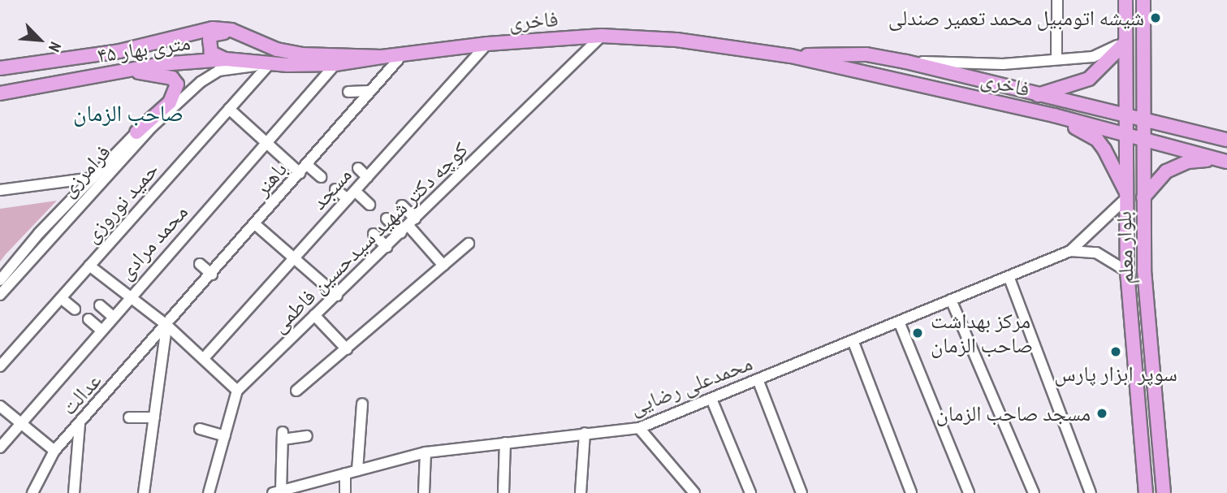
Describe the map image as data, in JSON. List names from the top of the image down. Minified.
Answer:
{"streets":{"main road":["فاخری","۴۵ متری بهار","بلوار معلم"],"street":["فرامرزی","باهنر","مسجد","حمید نوروزی","کوچه دکتر شهید سیدحسین فاطمی","محمد مرادی","محمدعلی رضایی","عدالت"]},"crossings":[["فاخری","۴۵ متری بهار"],["فاخری","فرامرزی"],["فاخری","باهنر"],["فاخری","مسجد"],["فاخری","حمید نوروزی"],["فاخری","کوچه دکتر شهید سیدحسین فاطمی"],["فاخری","محمد مرادی"],["فاخری","بلوار معلم"],["فرامرزی","حمید نوروزی"],["باهنر","عدالت"]],"districts":["صاحب الزمان"],"places":["شیشه اتومبیل محمد تعمیر صندلی","مرکز بهداشت صاحب الزمان","سوپر ابزار پارس","مسجد صاحب الزمان"],"north":"bottom right"}
